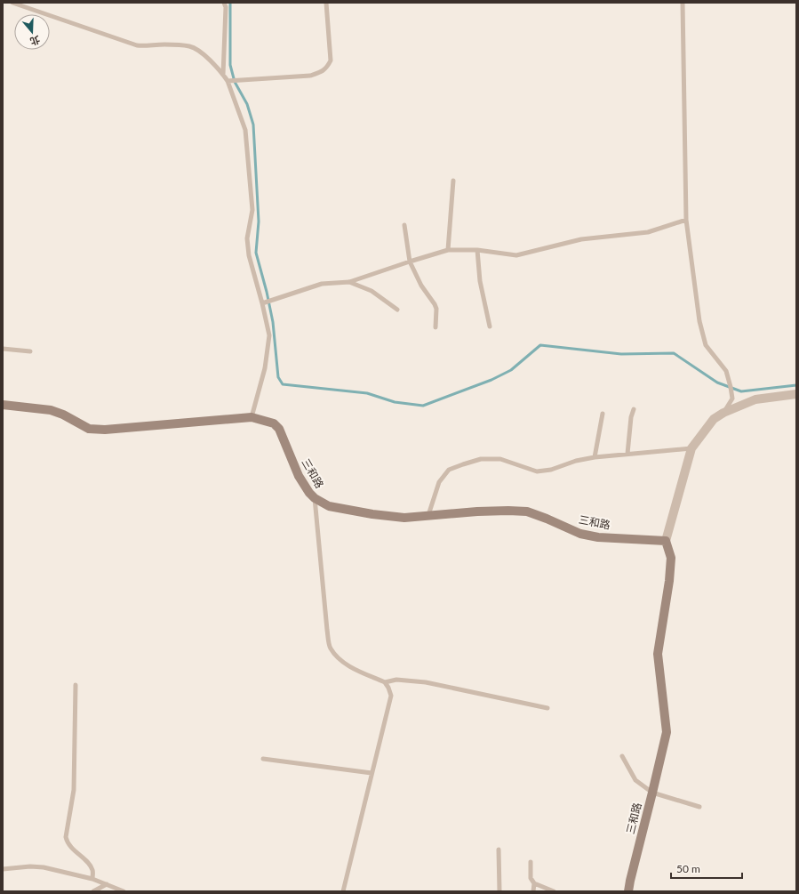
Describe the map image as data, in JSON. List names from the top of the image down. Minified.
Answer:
{"streets":{"main road":["三和路"]},"scale_bar":"50 m","north":"bottom"}
